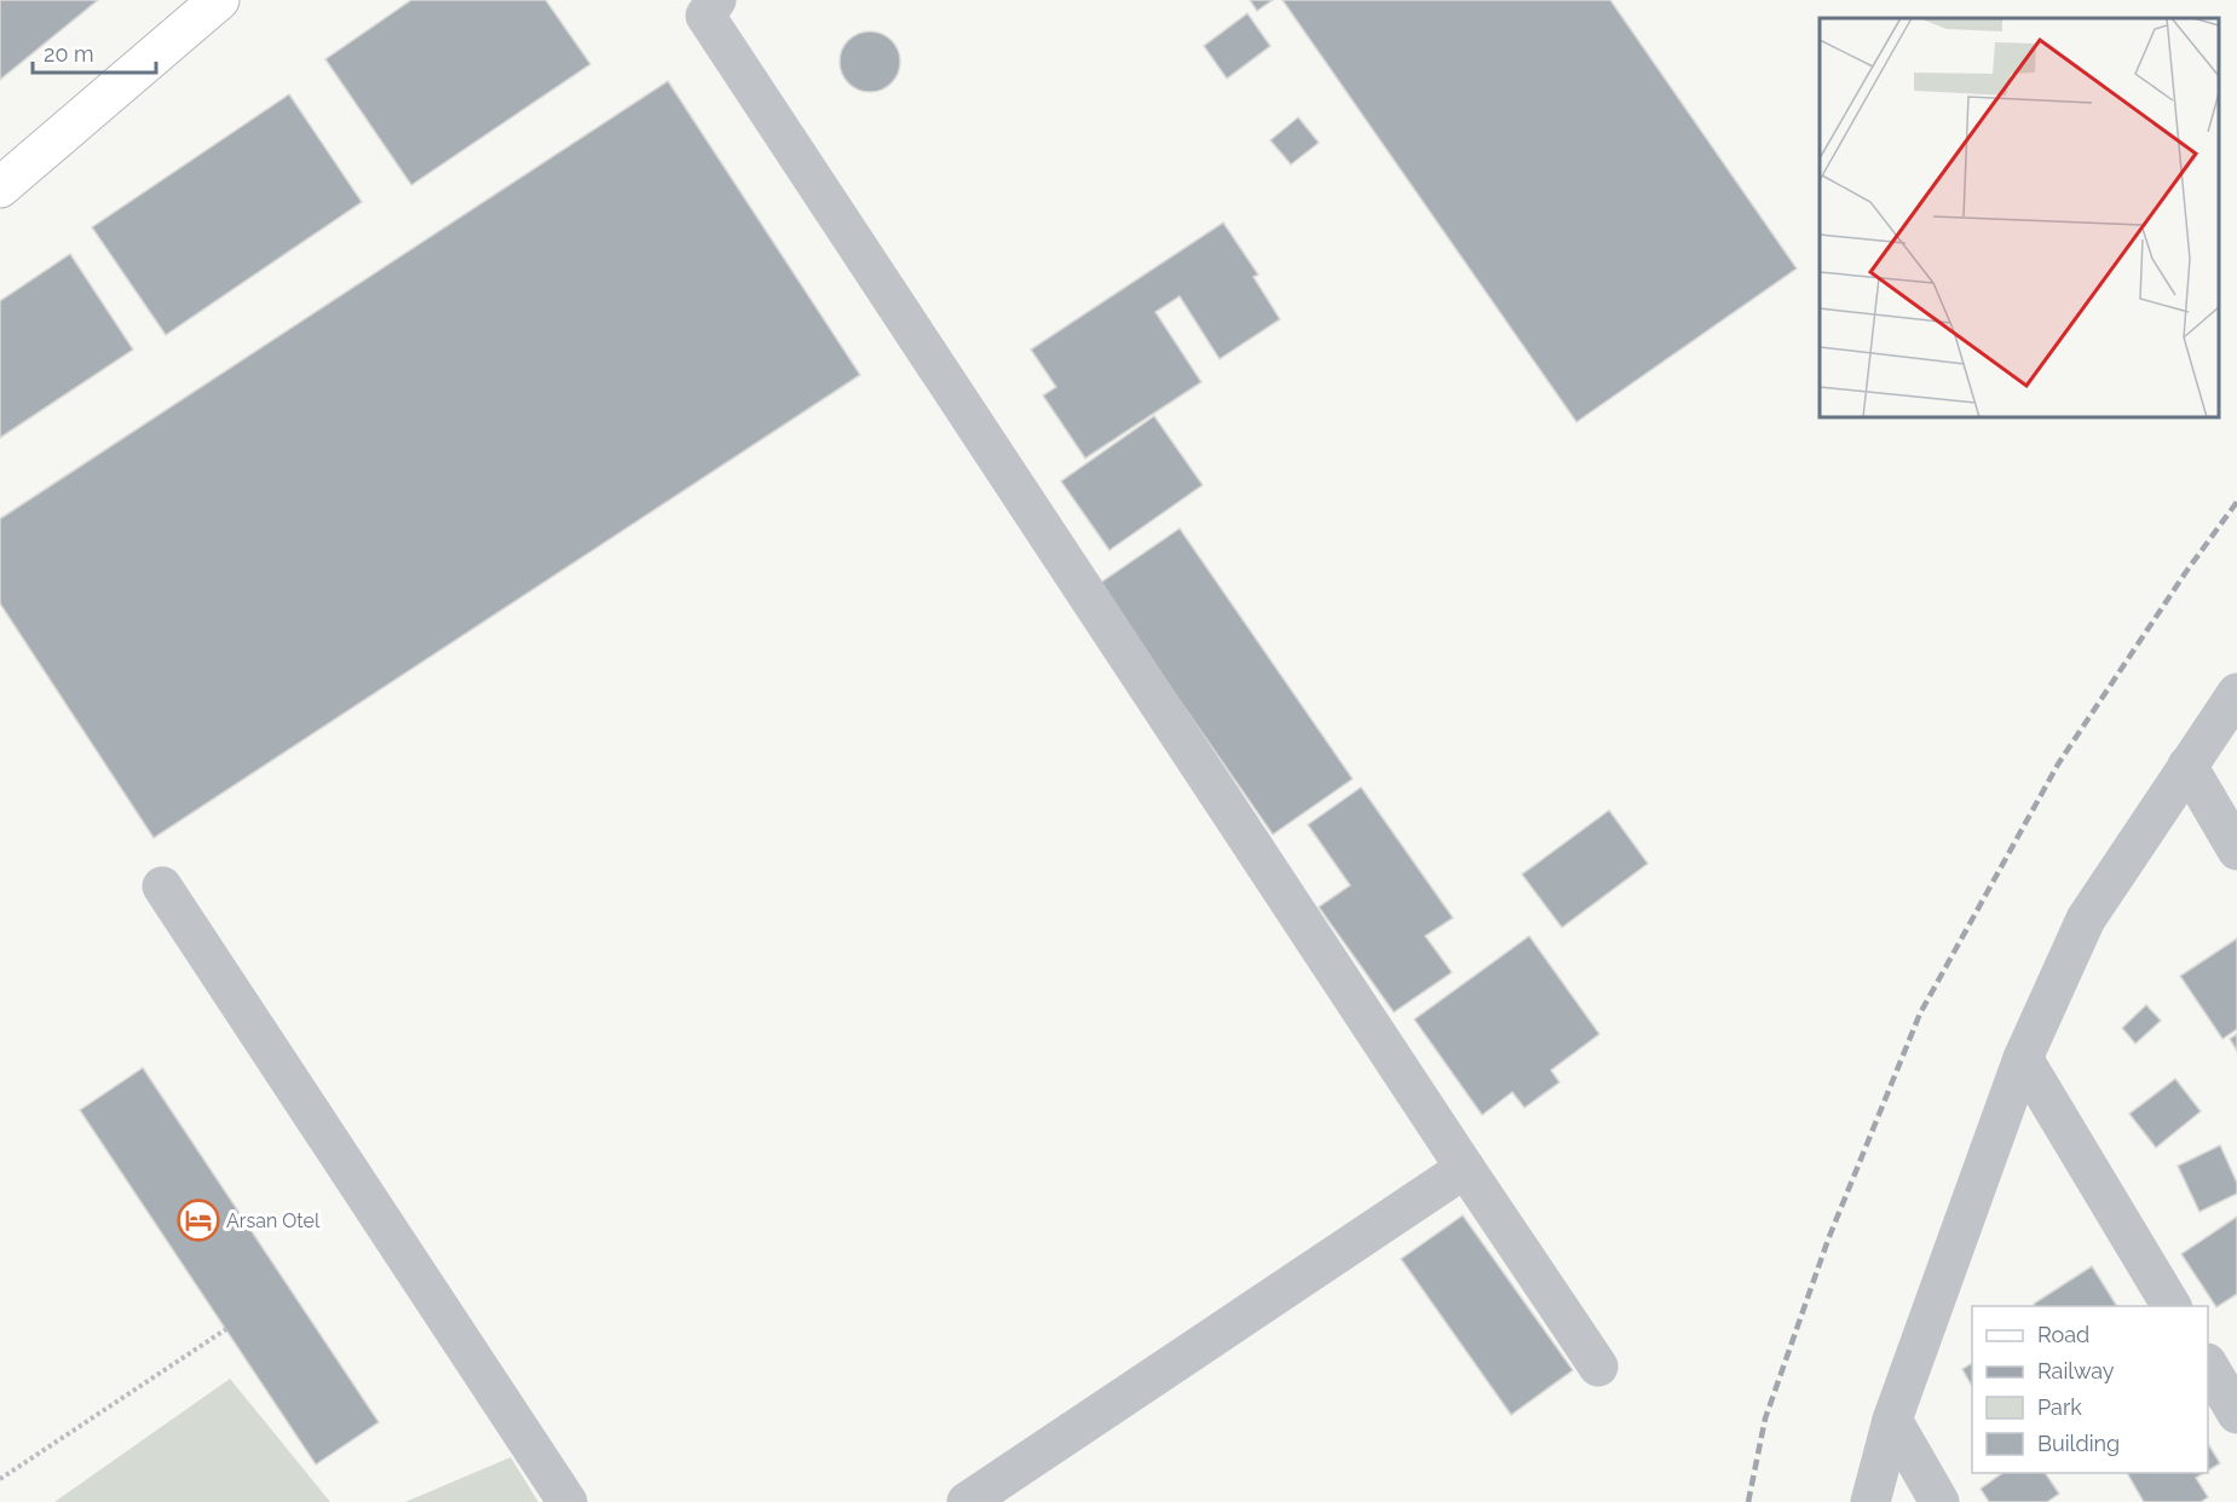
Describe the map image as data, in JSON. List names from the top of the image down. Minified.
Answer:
{"places":{"hotel":["Arsan Otel"]},"legend":["Road","Railway","Park","Building"],"scale_bar":"20 m"}
